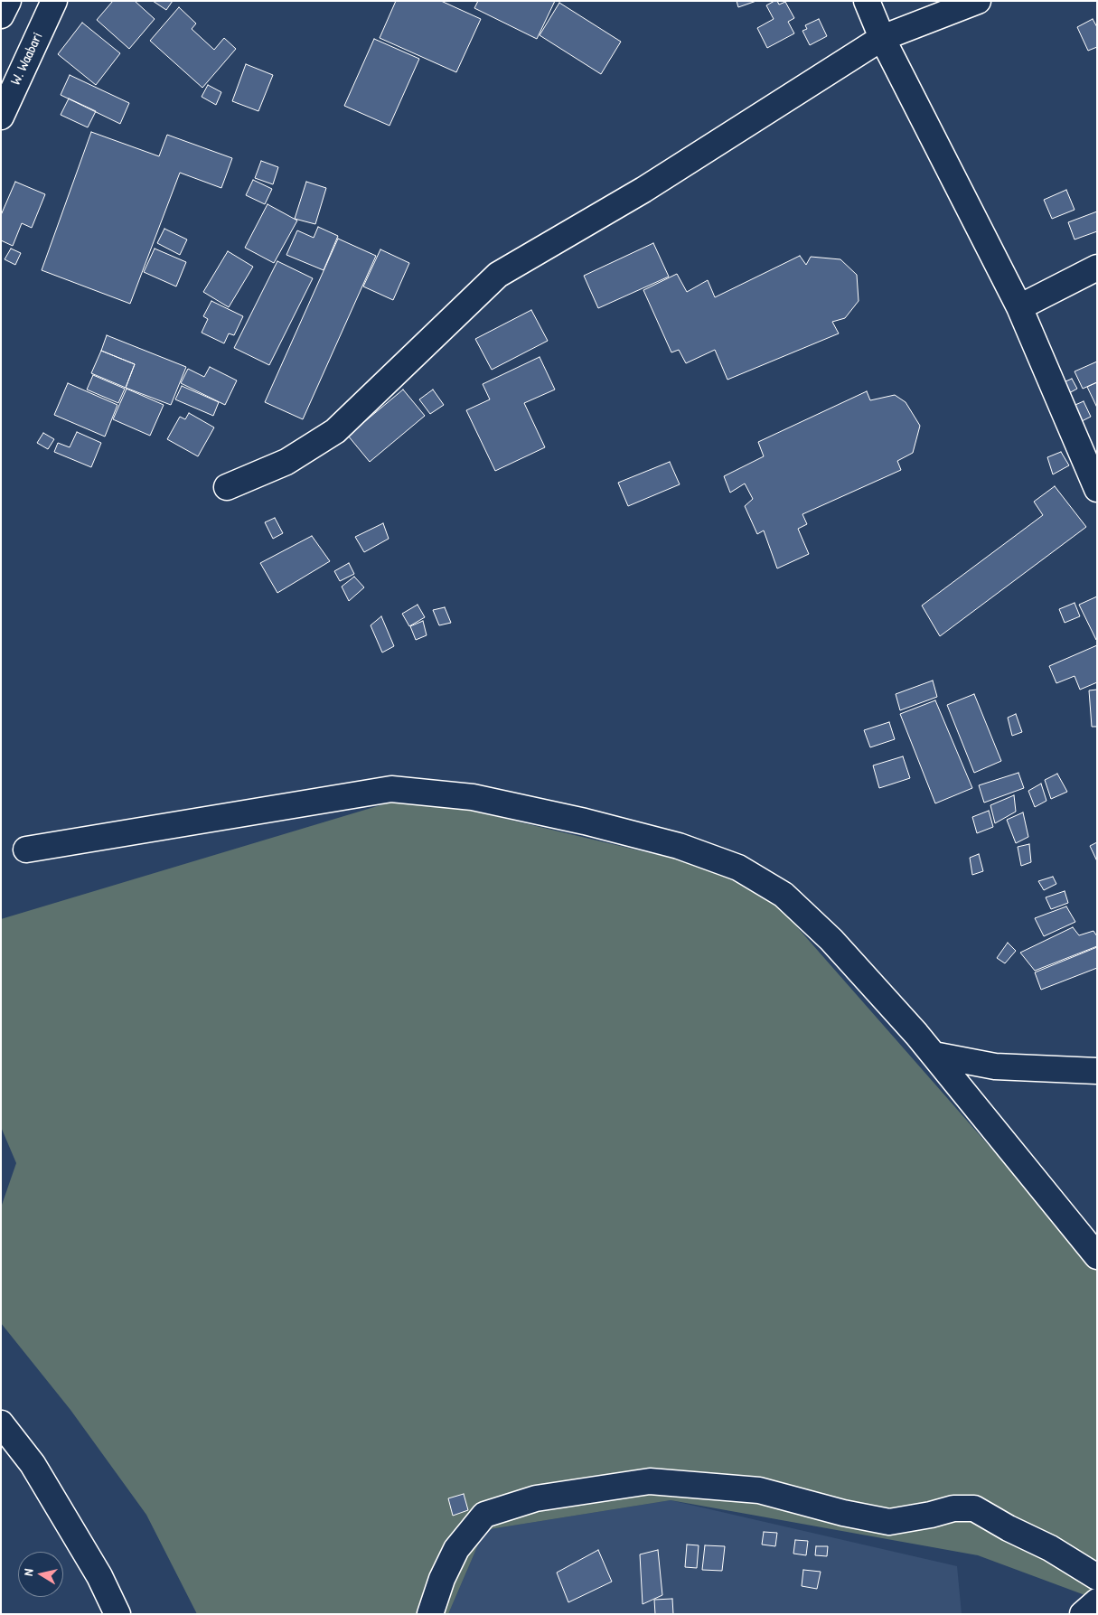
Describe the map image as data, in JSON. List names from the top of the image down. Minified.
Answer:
{"streets":{"street":["W. Waabari"]},"north":"left"}
